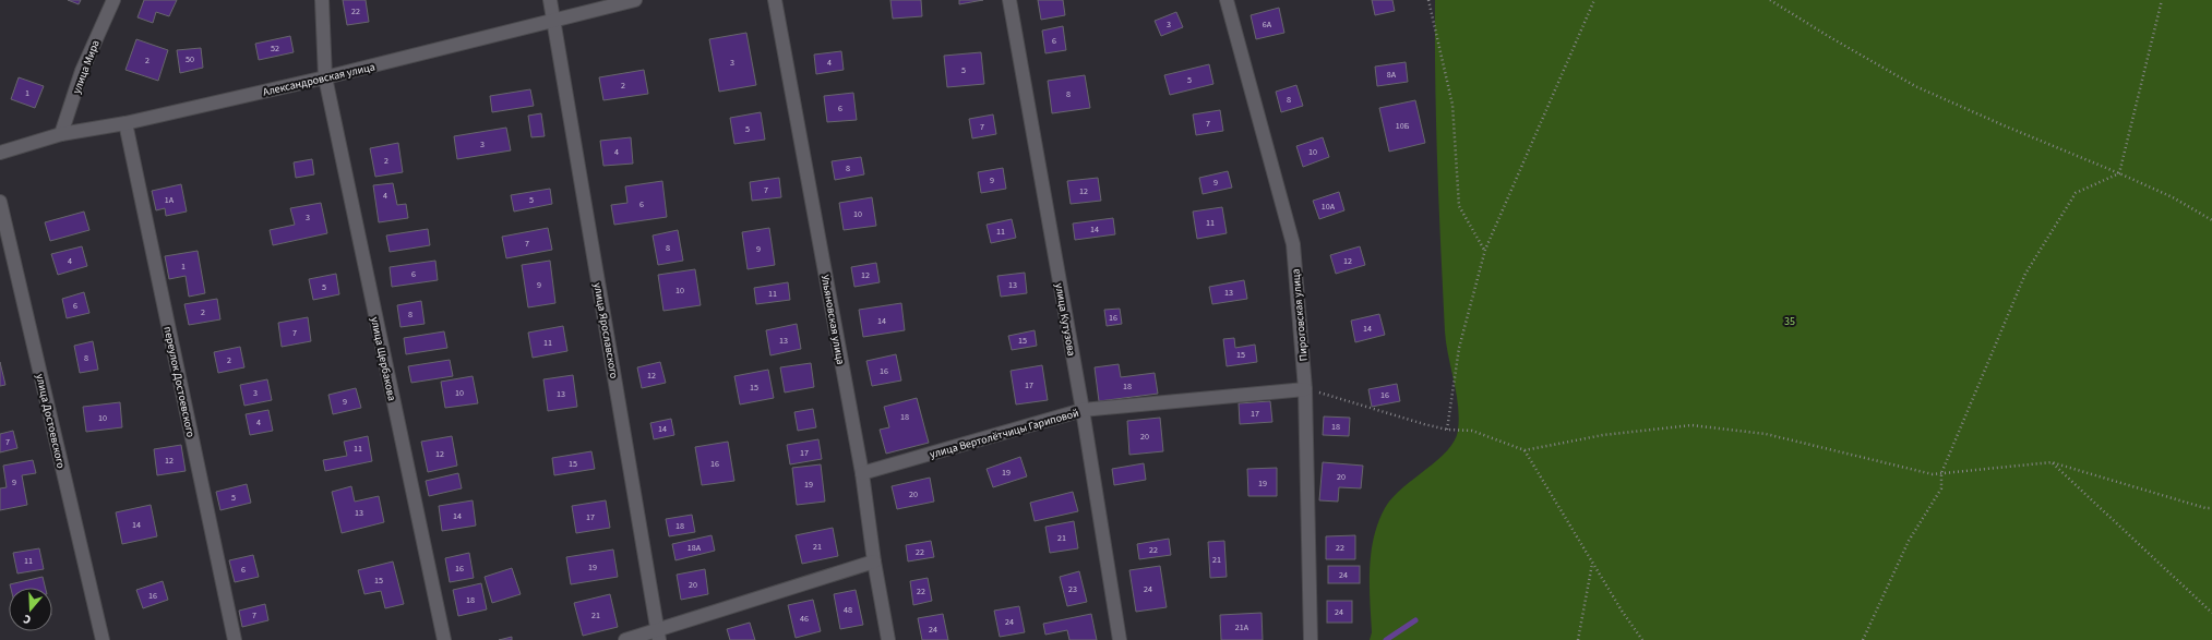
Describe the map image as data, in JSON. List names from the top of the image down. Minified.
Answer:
{"streets":{"street":["улица Мира","Александровская улица","Пироговская улица","Ульяновская улица","улица Кутузова","улица Ярославского","улица Щербакова","переулок Достоевского","улица Достоевского","улица Вертолётчицы Гариповой"]},"crossings":[["улица Мира","Александровская улица"],["Александровская улица","улица Ярославского"],["Александровская улица","улица Щербакова"],["Александровская улица","переулок Достоевского"],["Пироговская улица","улица Вертолётчицы Гариповой"],["Ульяновская улица","улица Вертолётчицы Гариповой"],["улица Кутузова","улица Вертолётчицы Гариповой"]],"parks":["35"],"house_numbers":["22","3","6А","6","52","50","2","3","4","5","8А","5","2","1","8","8","6","7","10Б","7","5","3","4","10","2","8","9","9","7","12","4","1А","5","6","10А","10","3","11","14","11","7","8","9","4","12","1","6","12","9","13","5","10","13","11","6","2","8","16","14","14","7","13","15","11","15","8","2","16","12","17","18","15","3","10","13","16","9","17","18","10","4","18","14","20","7","11","17","12","12","15","16","19","20","9","19","19","20","5","13","14","17","14","18","21","21","18А","22","22","22","21","11","19","16","6","24","15","20","23","24","22","16","18","48","24","7","21","46","24","21А","24"],"north":"bottom"}
